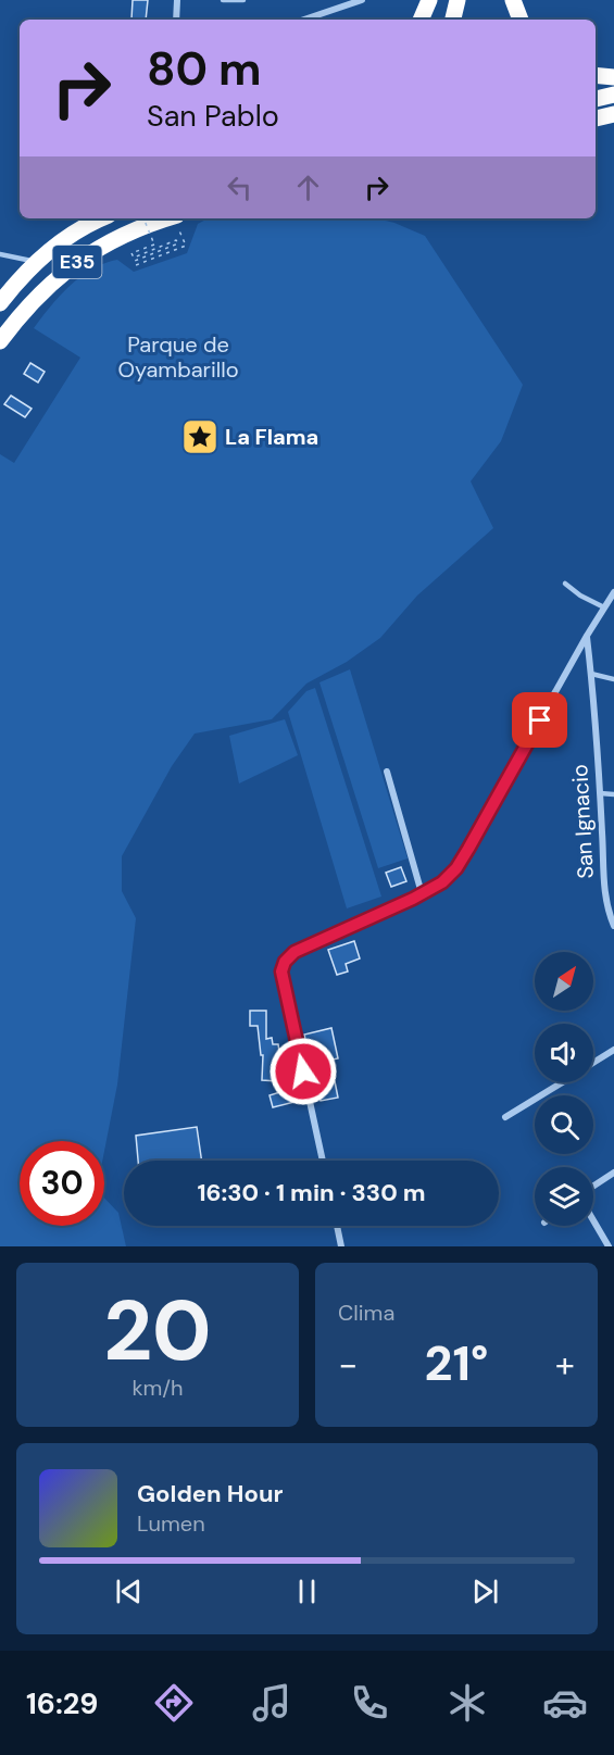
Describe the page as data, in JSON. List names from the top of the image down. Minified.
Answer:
{"streets":{"highway":["E35"],"street":["San Ignacio"]},"parks":["Parque de Oyambarillo"],"places":{"place":["La Flama"]},"north":"top right","page":{"turn":["80 m","San Pablo"],"limit":"30","trip":"16:30 · 1 min · 330 m","tile":[["20","km/h"],"Clima"],"heat":["−","21°","+"],"song":["Golden Hour","Lumen"],"tabs":"16:29"}}
